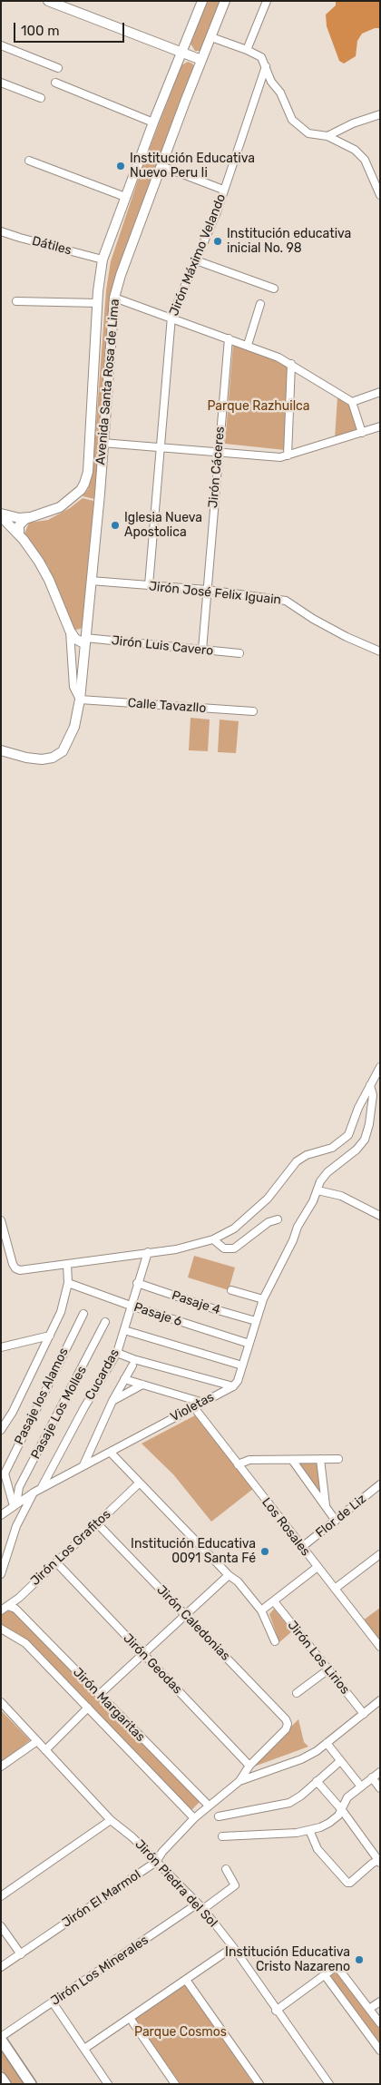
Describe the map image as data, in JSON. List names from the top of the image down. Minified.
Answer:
{"streets":{"main road":["Avenida Santa Rosa de Lima"],"street":["Dátiles","Jirón Máximo Velando","Jirón Cáceres","Jirón José Felix Iguain","Jirón Luis Cavero","Calle Tavazllo","Pasaje 4","Pasaje 6","Cucardas","Pasaje los Alamos","Violetas","Pasaje Los Molles","Flor de Liz","Los Rosales","Jirón Los Grafitos","Jirón Caledonias","Jirón Los Lirios","Jirón Geodas","Jirón Margaritas","Jirón Piedra del Sol","Jirón El Marmol","Jirón Los Minerales"]},"crossings":[["Dátiles","Avenida Santa Rosa de Lima"],["Jirón Máximo Velando","Jirón José Felix Iguain"],["Avenida Santa Rosa de Lima","Jirón José Felix Iguain"],["Avenida Santa Rosa de Lima","Jirón Luis Cavero"],["Avenida Santa Rosa de Lima","Calle Tavazllo"],["Jirón Cáceres","Jirón José Felix Iguain"],["Jirón Cáceres","Jirón Luis Cavero"],["Pasaje 4","Cucardas"],["Pasaje 6","Cucardas"],["Cucardas","Violetas"],["Pasaje los Alamos","Violetas"],["Pasaje los Alamos","Pasaje Los Molles"],["Violetas","Pasaje Los Molles"],["Violetas","Los Rosales"],["Flor de Liz","Los Rosales"],["Jirón Los Grafitos","Jirón Caledonias"],["Jirón Los Grafitos","Jirón Geodas"],["Jirón Los Grafitos","Jirón Margaritas"],["Jirón Caledonias","Jirón El Marmol"],["Jirón Geodas","Jirón El Marmol"],["Jirón Margaritas","Jirón El Marmol"],["Jirón Piedra del Sol","Jirón El Marmol"],["Jirón Piedra del Sol","Jirón Los Minerales"]],"parks":["Parque Razhuilca","Parque Cosmos"],"places":["Institución Educativa Nuevo Peru Ii","Institución educativa inicial No. 98","Iglesia Nueva Apostolica","Institución Educativa 0091 Santa Fé","Institución Educativa Cristo Nazareno"],"scale_bar":"100 m"}
